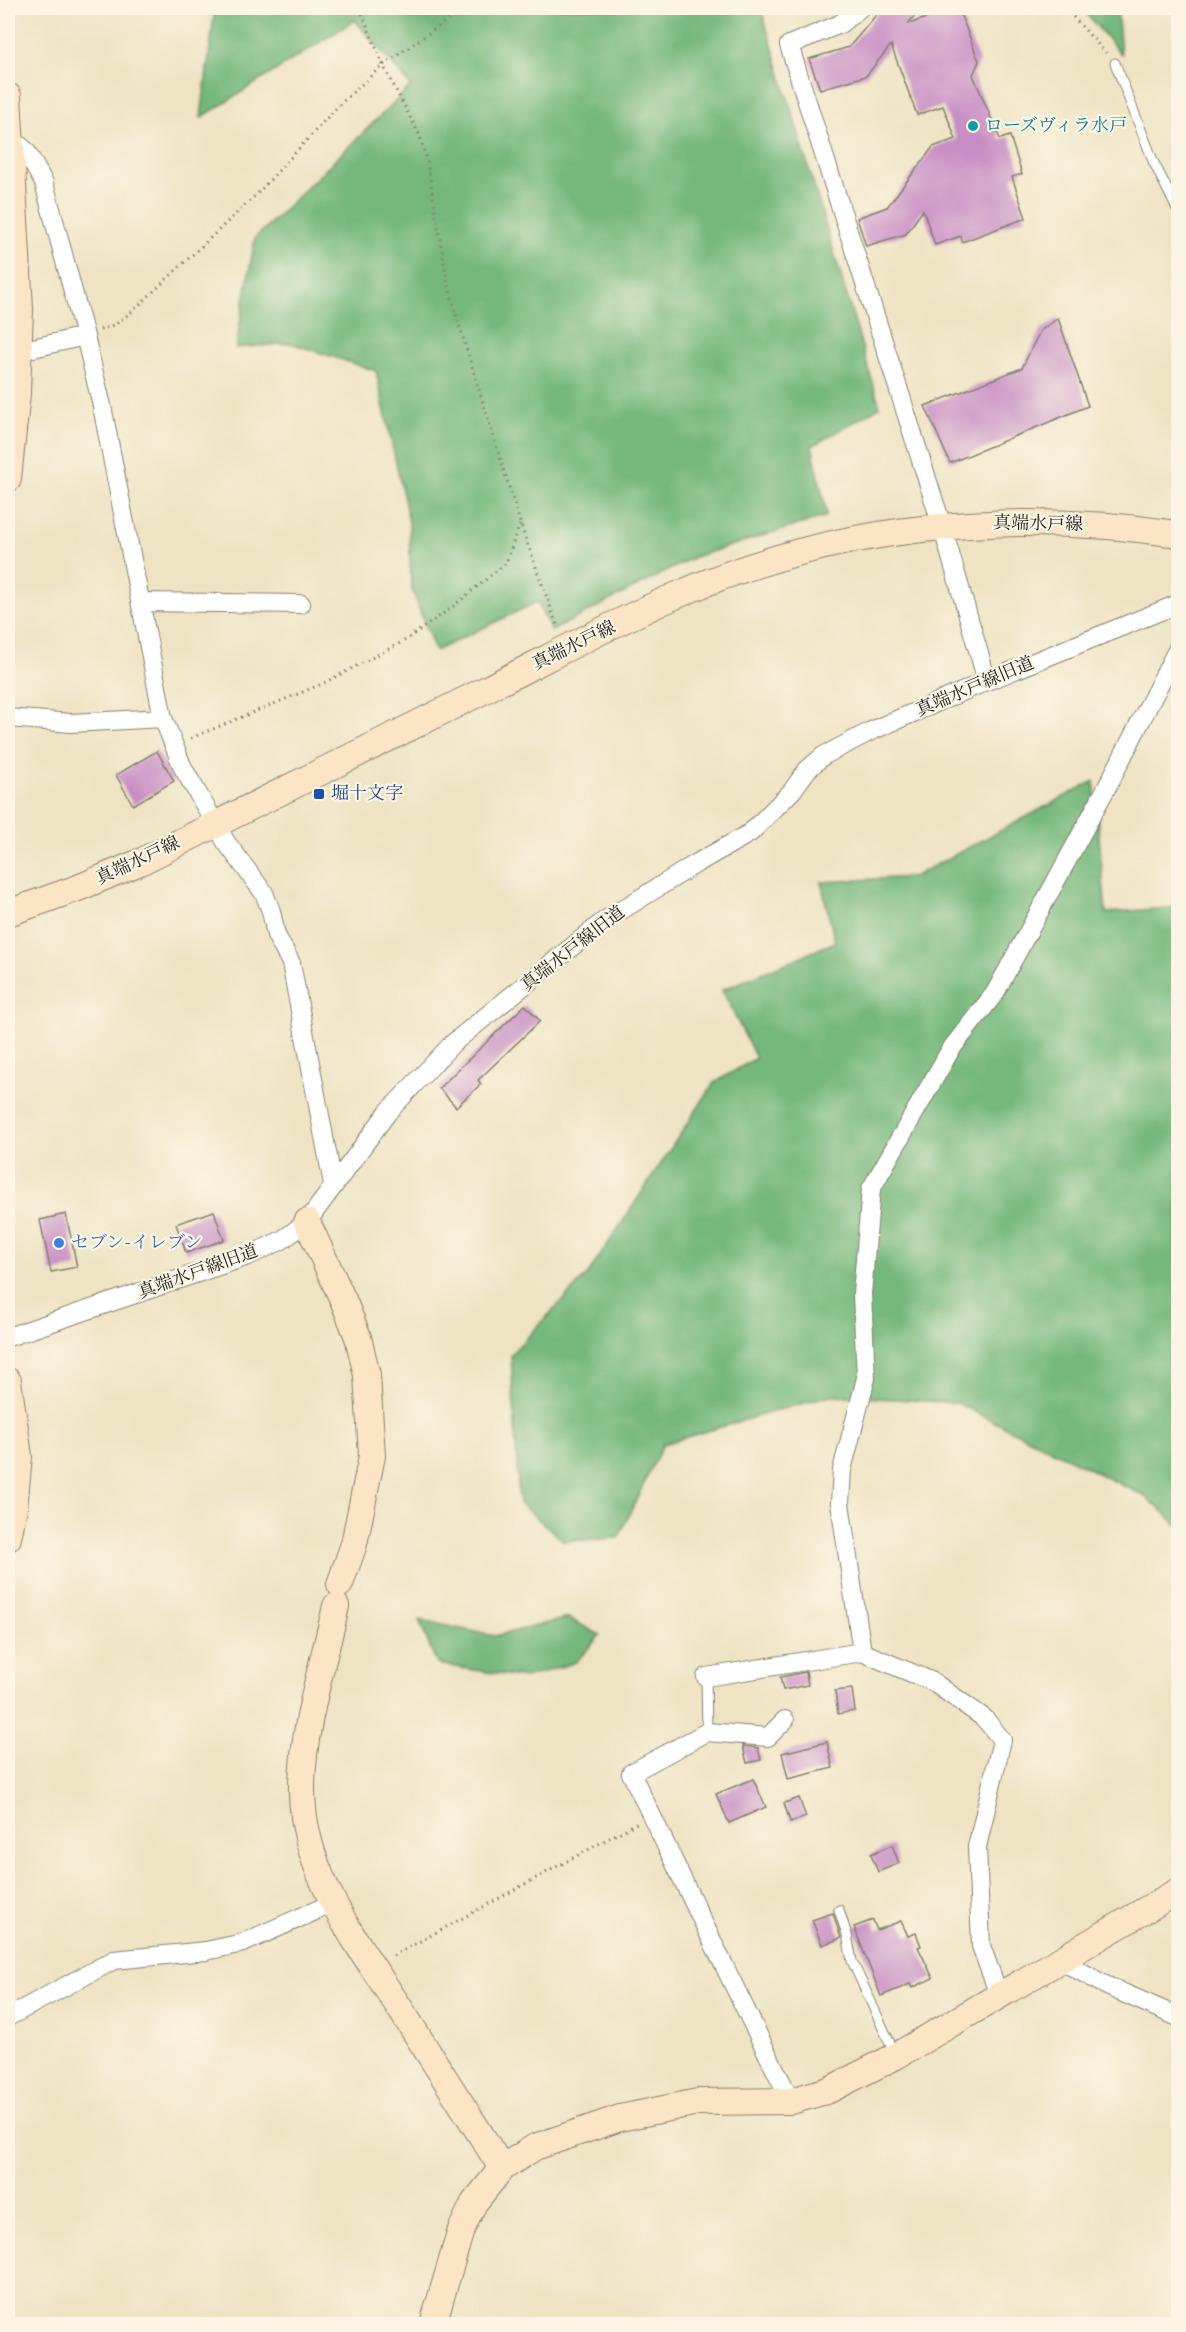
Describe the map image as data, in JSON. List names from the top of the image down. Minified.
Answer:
{"streets":{"street":["真端水戸線","真端水戸線旧道"]},"places":{"other":["ローズヴィラ水戸","セブン-イレブン"],"transit":["堀十文字"]}}
